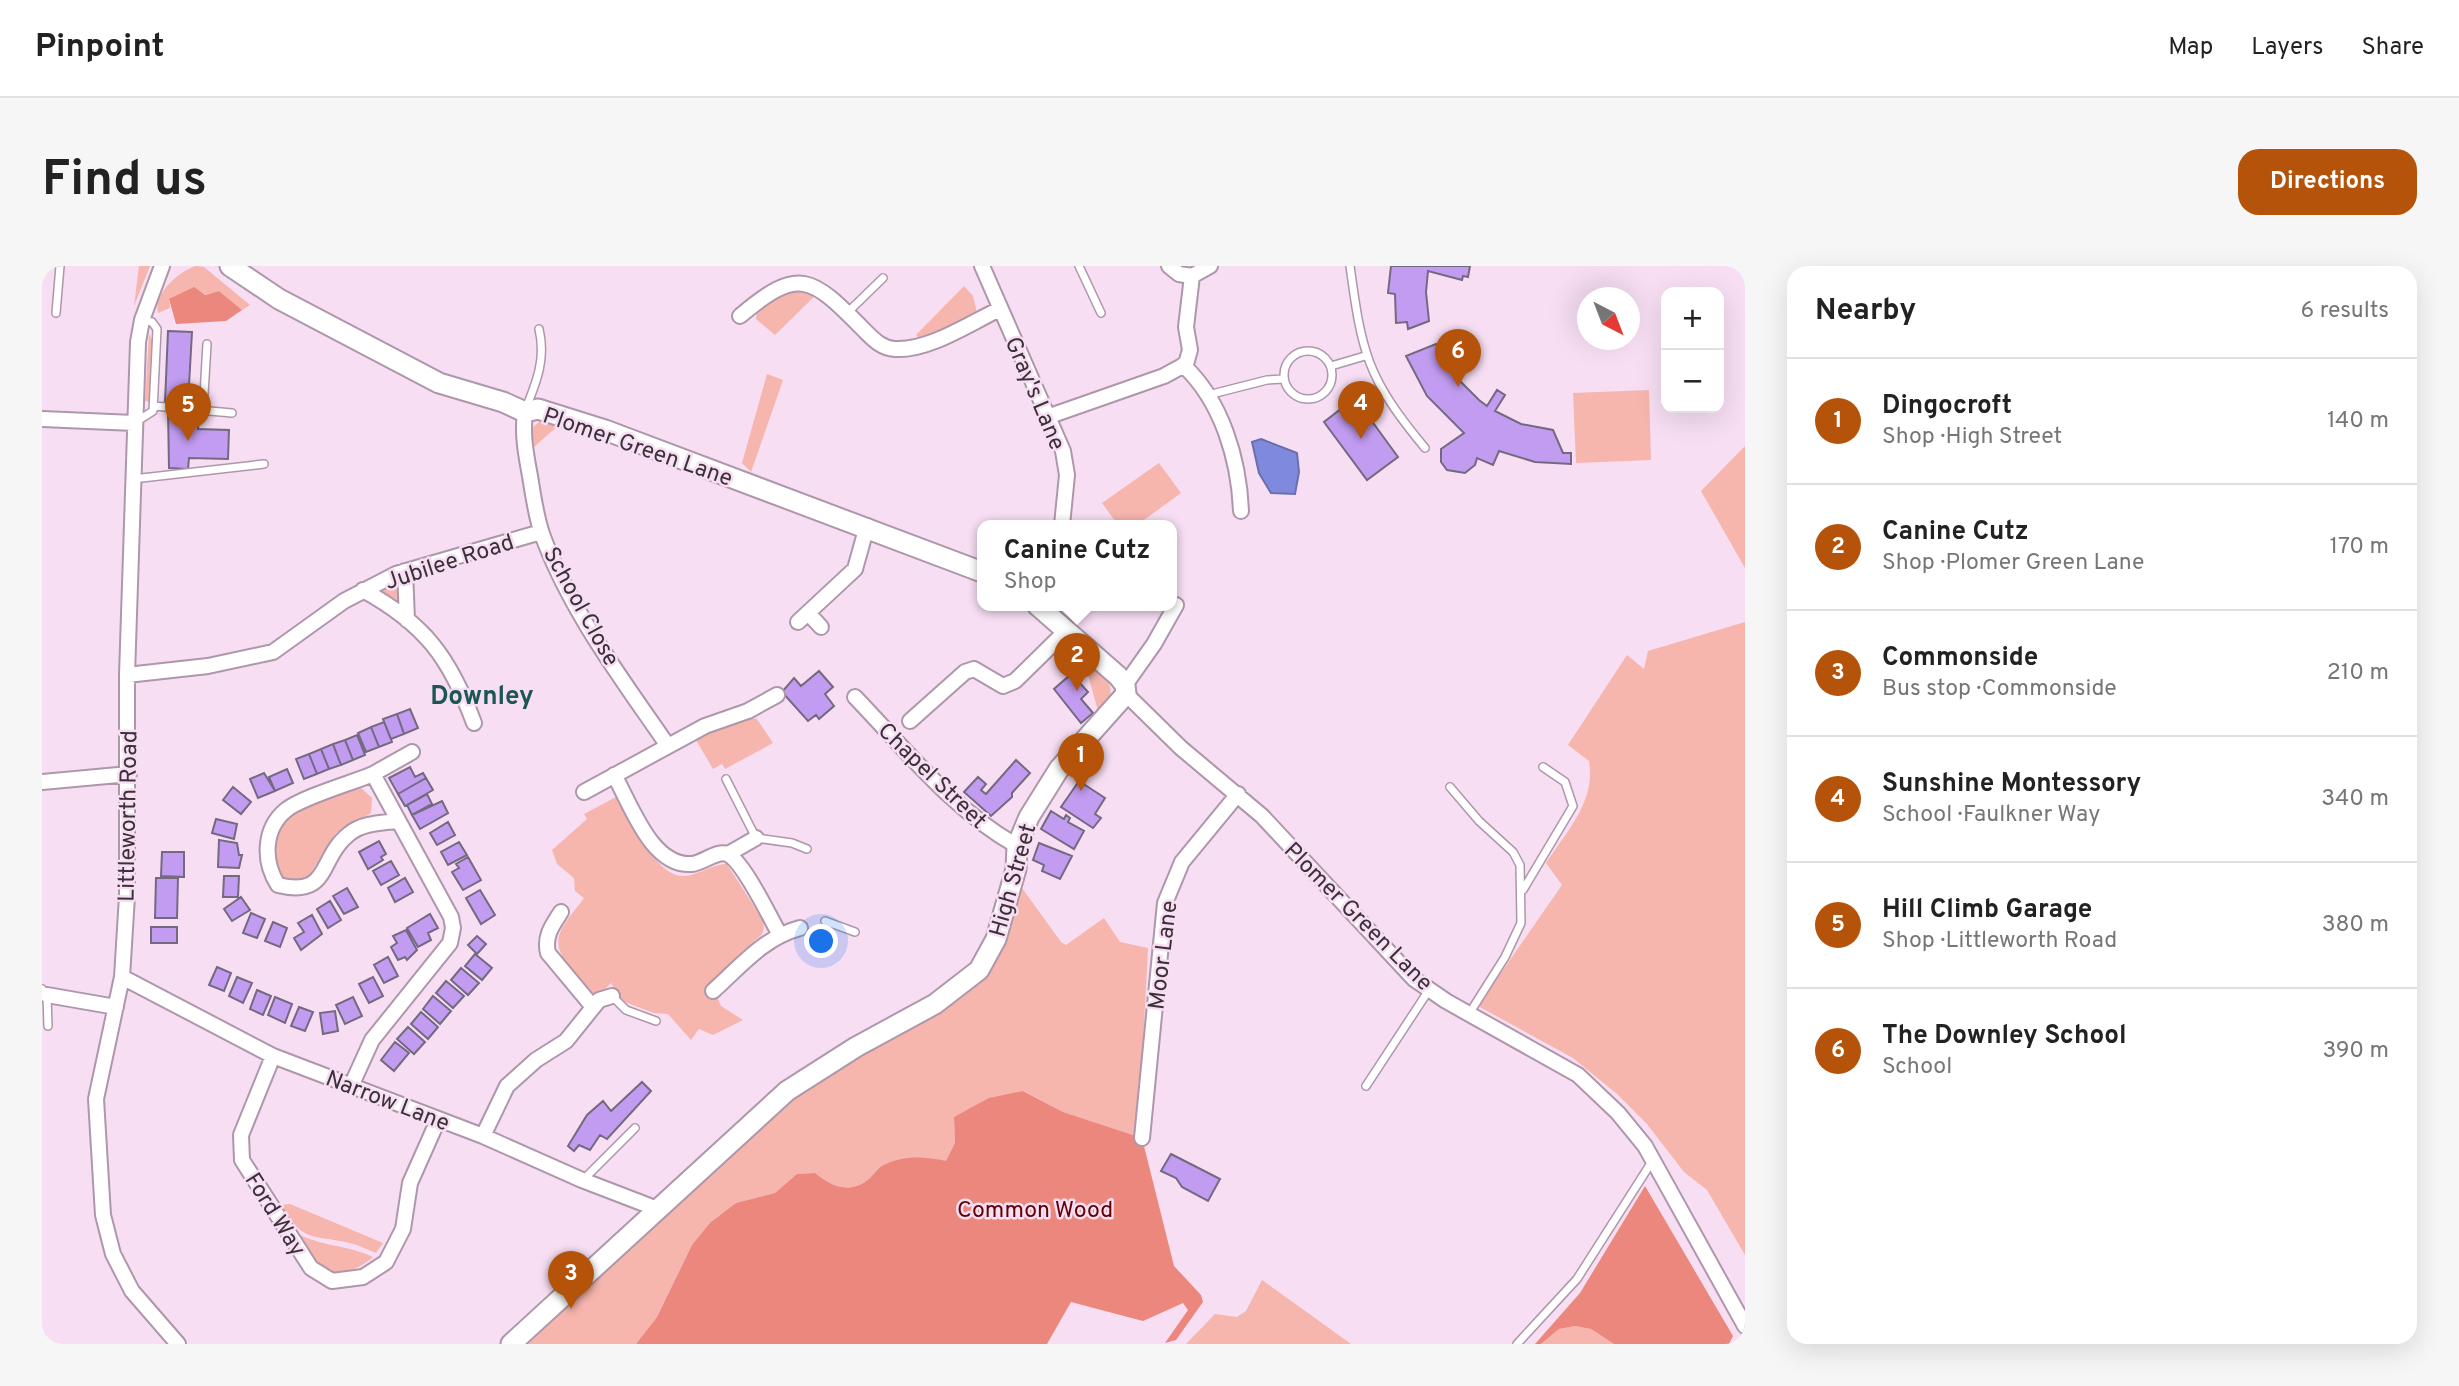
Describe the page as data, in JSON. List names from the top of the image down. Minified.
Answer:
{"streets":{"street":["Gray's Lane","Plomer Green Lane","Jubilee Road","School Close","Chapel Street","Littleworth Road","High Street","Moor Lane","Narrow Lane","Ford Way"]},"crossings":[["Plomer Green Lane","School Close"],["Plomer Green Lane","High Street"],["Plomer Green Lane","Moor Lane"],["Jubilee Road","School Close"],["Jubilee Road","Littleworth Road"],["Chapel Street","High Street"],["Littleworth Road","Narrow Lane"],["High Street","Narrow Lane"],["Narrow Lane","Ford Way"]],"districts":["Downley"],"parks":["Common Wood"],"north":"bottom right","page":{"header":"Pinpoint","nav":["Map","Layers","Share"],"buttons":"Directions","title":"Find us","heading":["Nearby","6 results"],"map_buttons":["+","−"],"pins":["6","4","5","2","1","3"],"list":[{"mark":"1","name":"Dingocroft","note":"Shop · High Street","value":"140 m"},{"mark":"2","name":"Canine Cutz","note":"Shop · Plomer Green Lane","value":"170 m"},{"mark":"3","name":"Commonside","note":"Bus stop · Commonside","value":"210 m"},{"mark":"4","name":"Sunshine Montessory","note":"School · Faulkner Way","value":"340 m"},{"mark":"5","name":"Hill Climb Garage","note":"Shop · Littleworth Road","value":"380 m"},{"mark":"6","name":"The Downley School","note":"School","value":"390 m"}],"popup":["Canine Cutz","Shop"]}}
